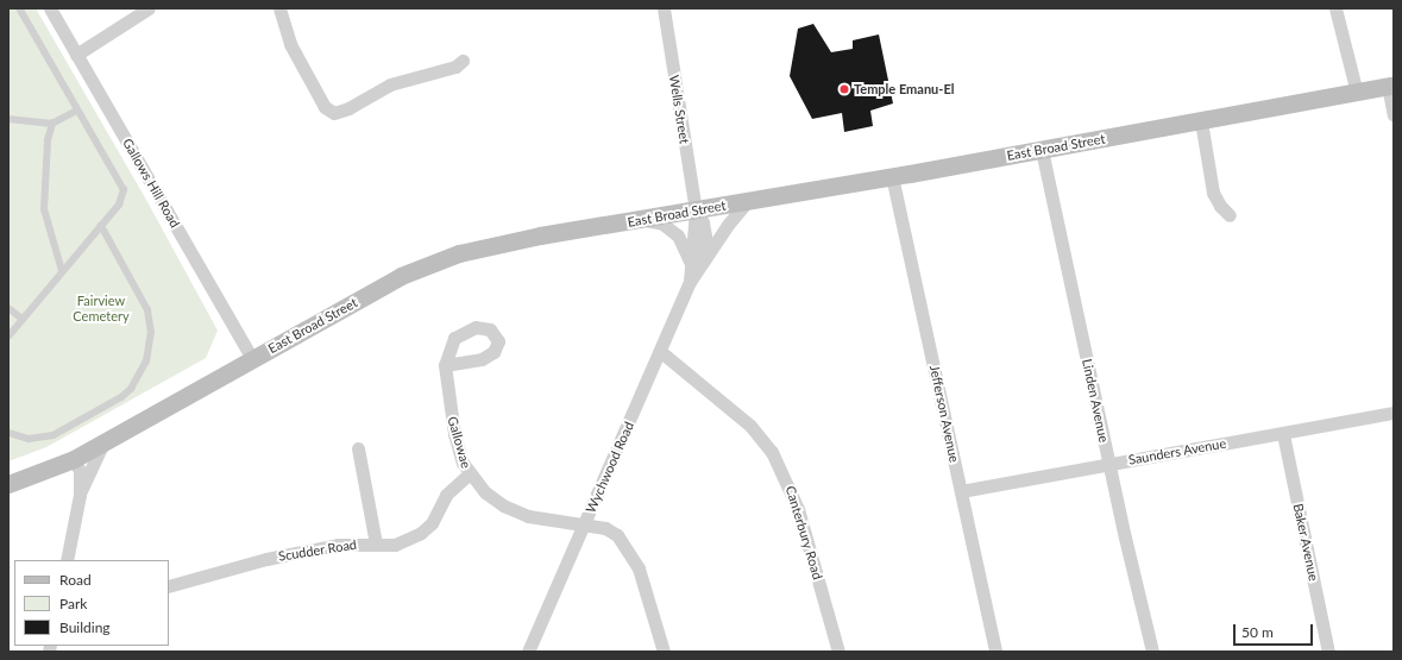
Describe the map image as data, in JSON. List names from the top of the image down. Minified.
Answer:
{"streets":{"street":["Wells Street","East Broad Street","Gallows Hill Road","Linden Avenue","Jefferson Avenue","Gallowae","Saunders Avenue","Wychwood Road","Canterbury Road","Baker Avenue","Scudder Road"]},"crossings":[["Wells Street","East Broad Street"],["Wells Street","Wychwood Road"],["East Broad Street","Gallows Hill Road"],["East Broad Street","Linden Avenue"],["East Broad Street","Jefferson Avenue"],["East Broad Street","Wychwood Road"],["Linden Avenue","Saunders Avenue"],["Jefferson Avenue","Saunders Avenue"],["Gallowae","Wychwood Road"],["Gallowae","Scudder Road"],["Saunders Avenue","Baker Avenue"],["Wychwood Road","Canterbury Road"]],"parks":["Fairview Cemetery"],"places":["Temple Emanu-El"],"legend":["Road","Park","Building"],"scale_bar":"50 m"}
